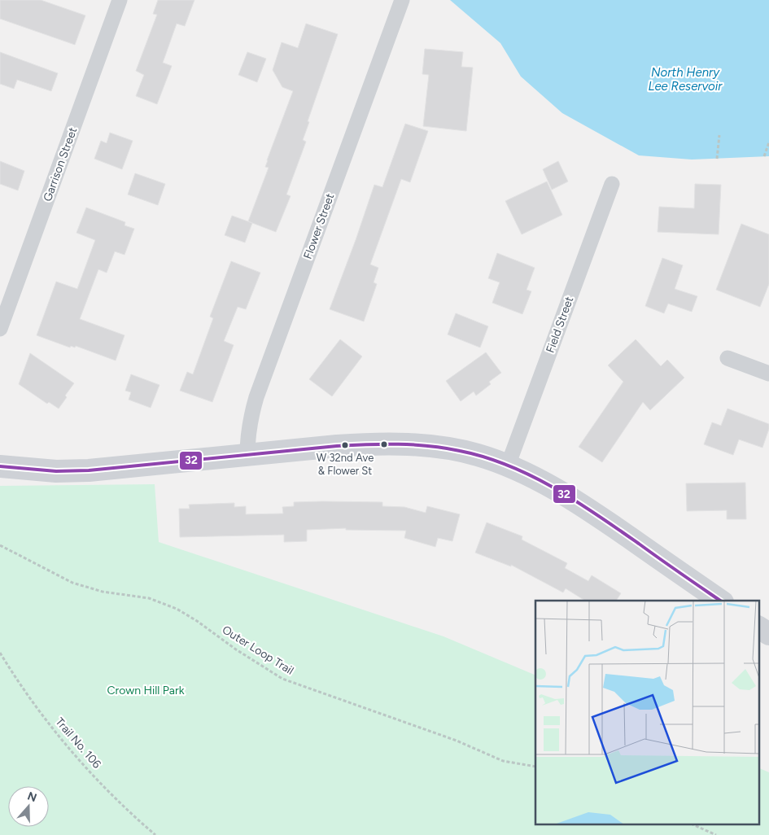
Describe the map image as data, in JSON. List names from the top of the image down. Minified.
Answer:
{"streets":{"street":["Garrison Street","Flower Street","Field Street"],"path":["Outer Loop Trail","Trail No. 106"]},"water":["North Henry Lee Reservoir"],"parks":["Crown Hill Park"],"places":["W 32nd Ave & Flower St"],"lines":["transit line 32"],"north":"top"}
